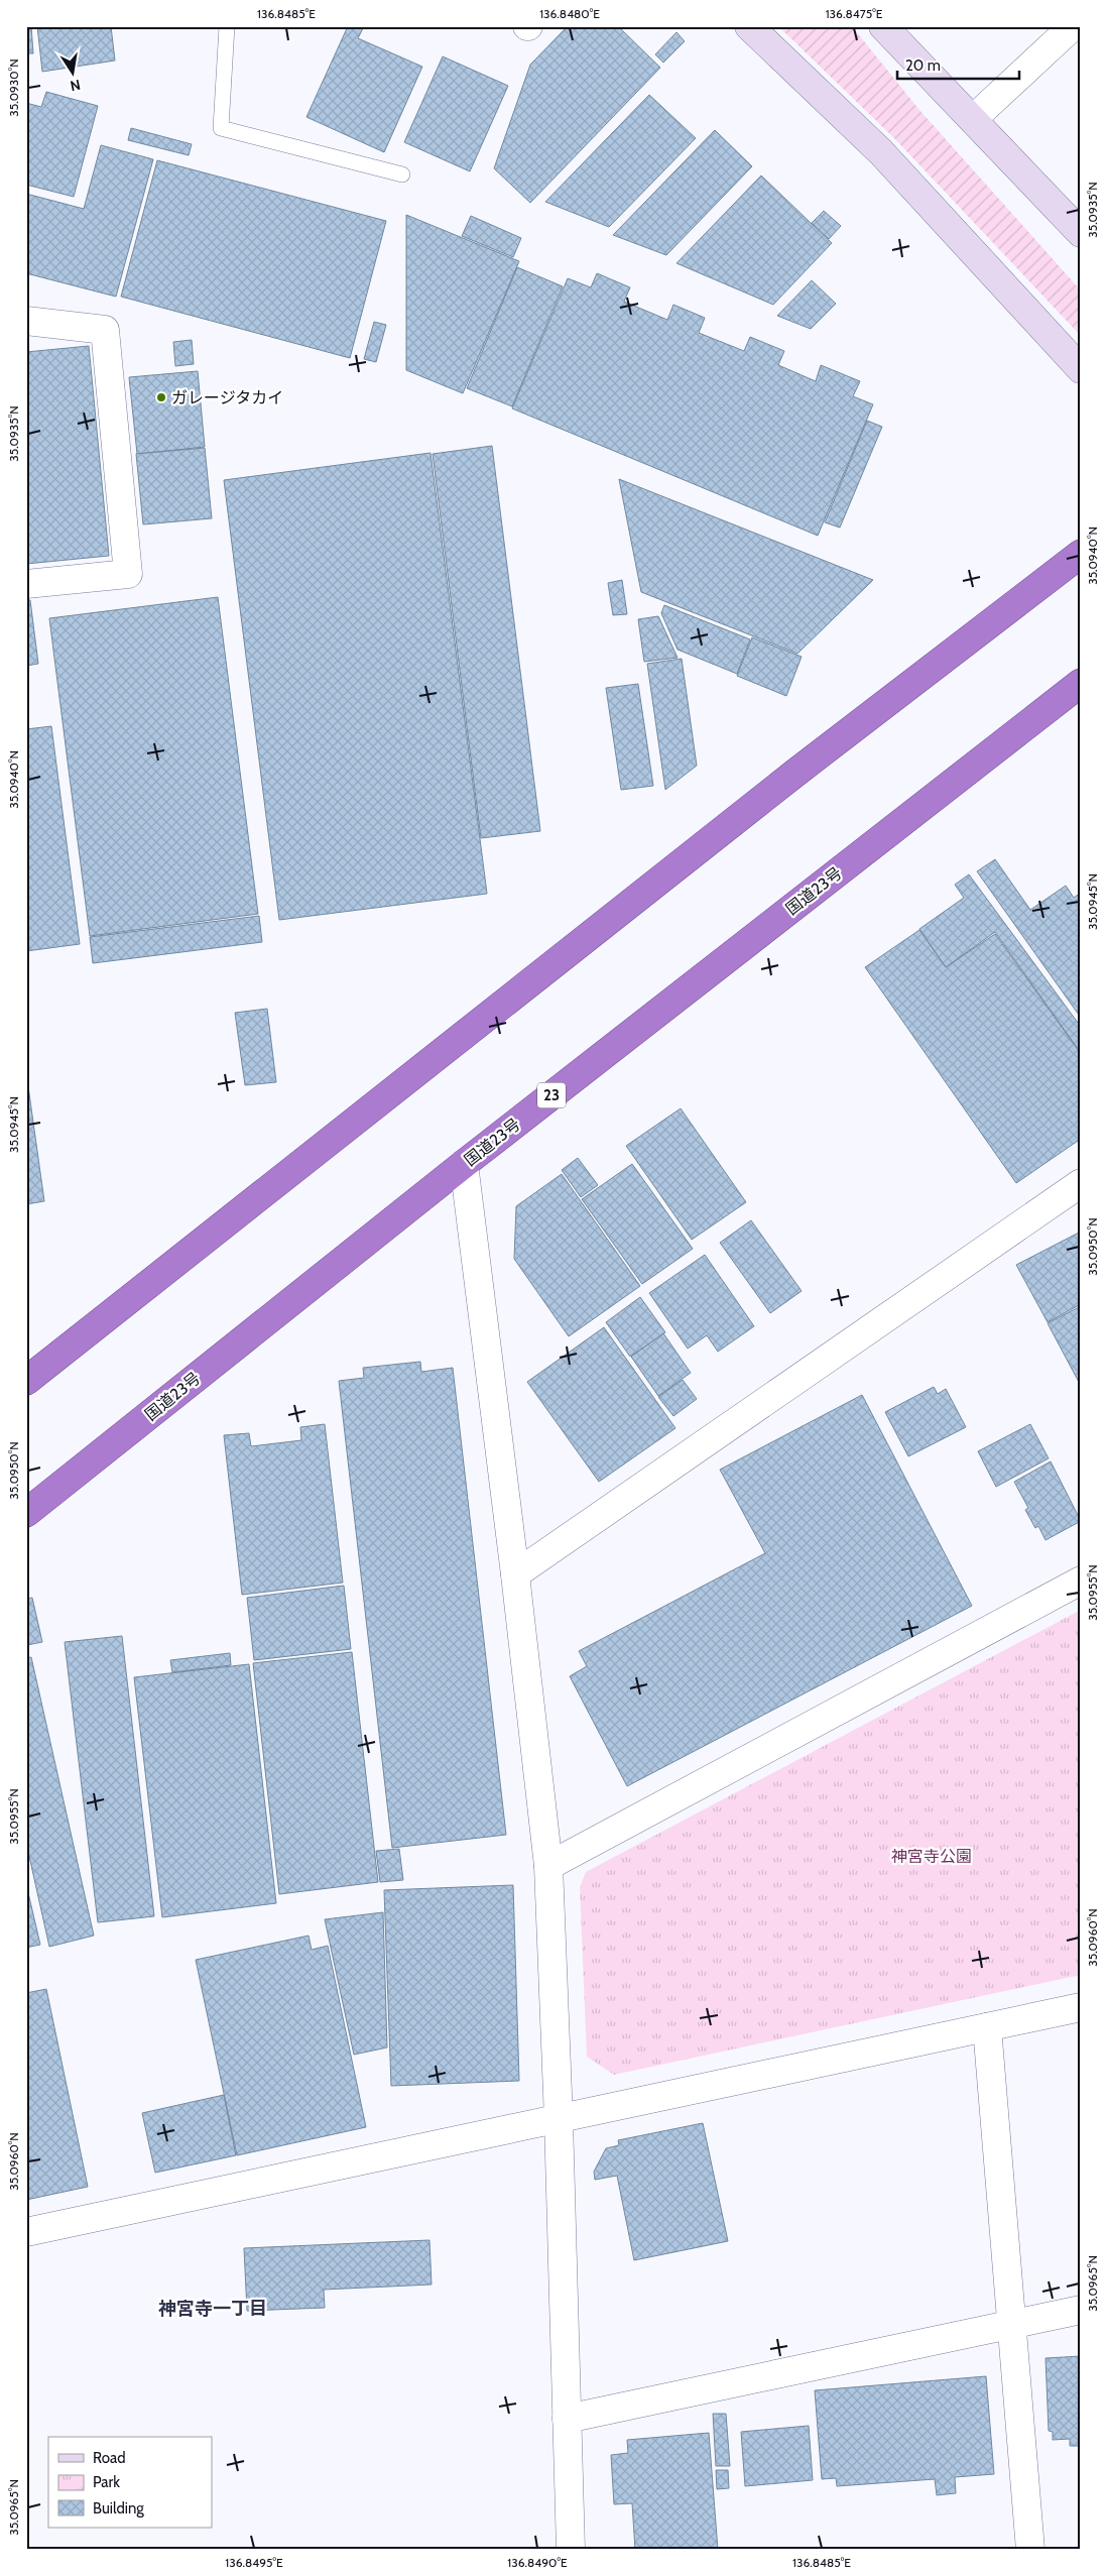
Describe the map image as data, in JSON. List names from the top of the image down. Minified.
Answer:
{"streets":{"highway":["国道23号","23"]},"districts":["神宮寺一丁目"],"parks":["神宮寺公園"],"places":["ガレージタカイ"],"legend":["Road","Park","Building"],"scale_bar":"20 m","north":"bottom","coordinates":["136.8485°E","136.8480°E","136.8475°E","35.0930°N","35.0935°N","35.0940°N","35.0945°N","35.0950°N","35.0955°N","35.0960°N","35.0965°N","136.8495°E","136.8490°E"]}
